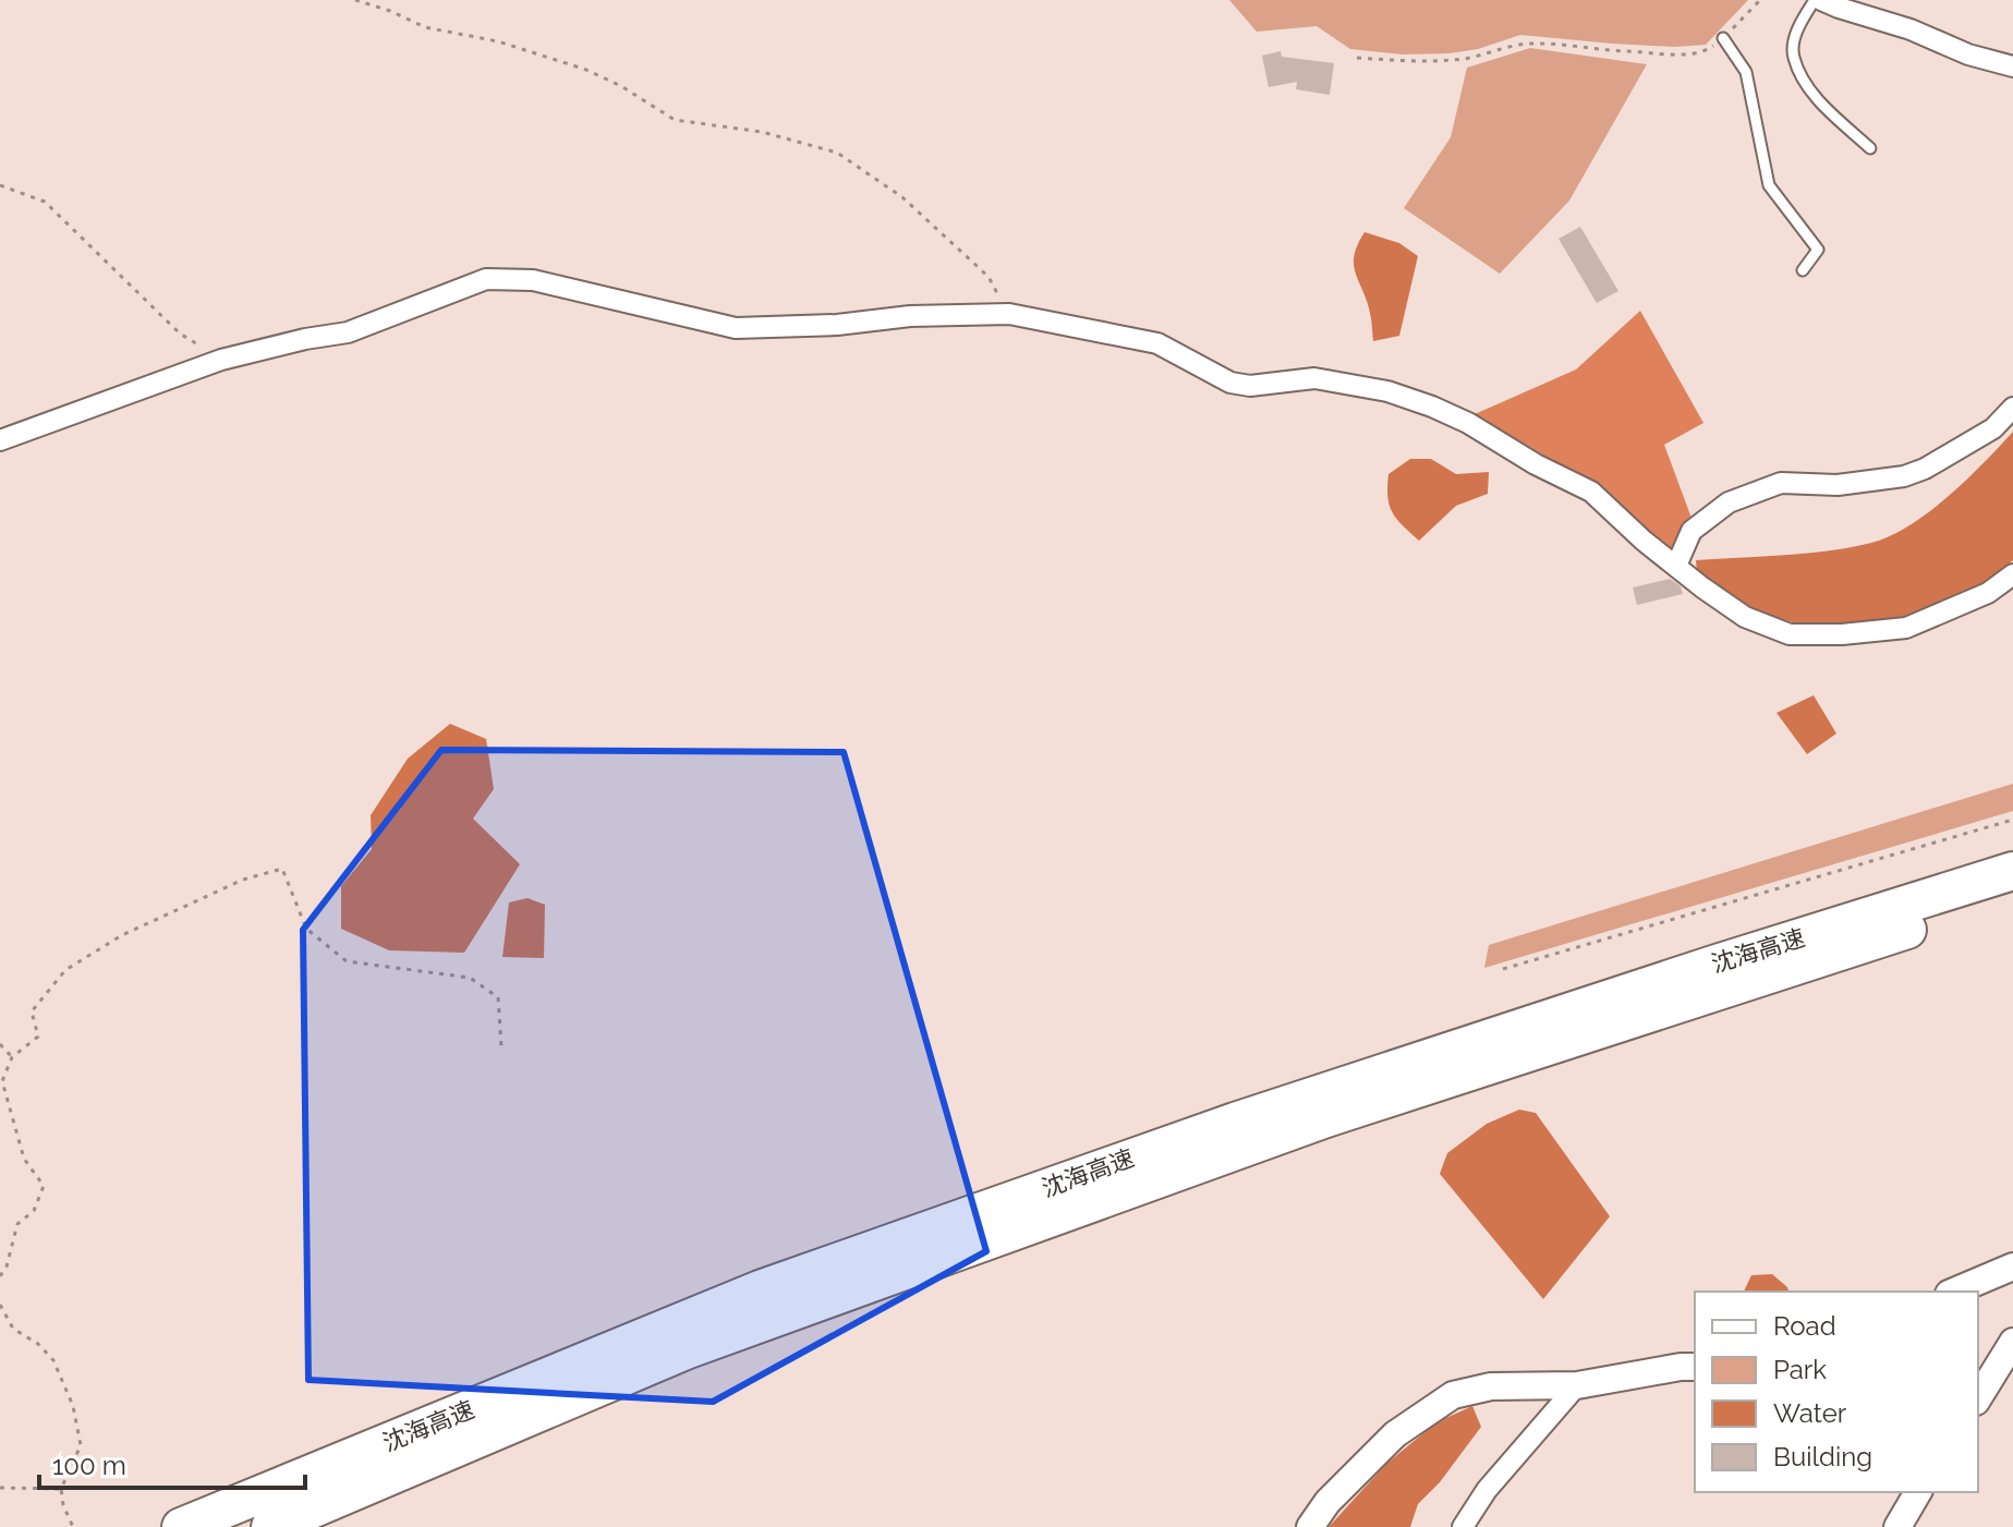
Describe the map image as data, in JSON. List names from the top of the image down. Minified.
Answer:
{"streets":{"highway":["沈海高速"]},"legend":["Road","Park","Water","Building"],"scale_bar":"100 m"}
